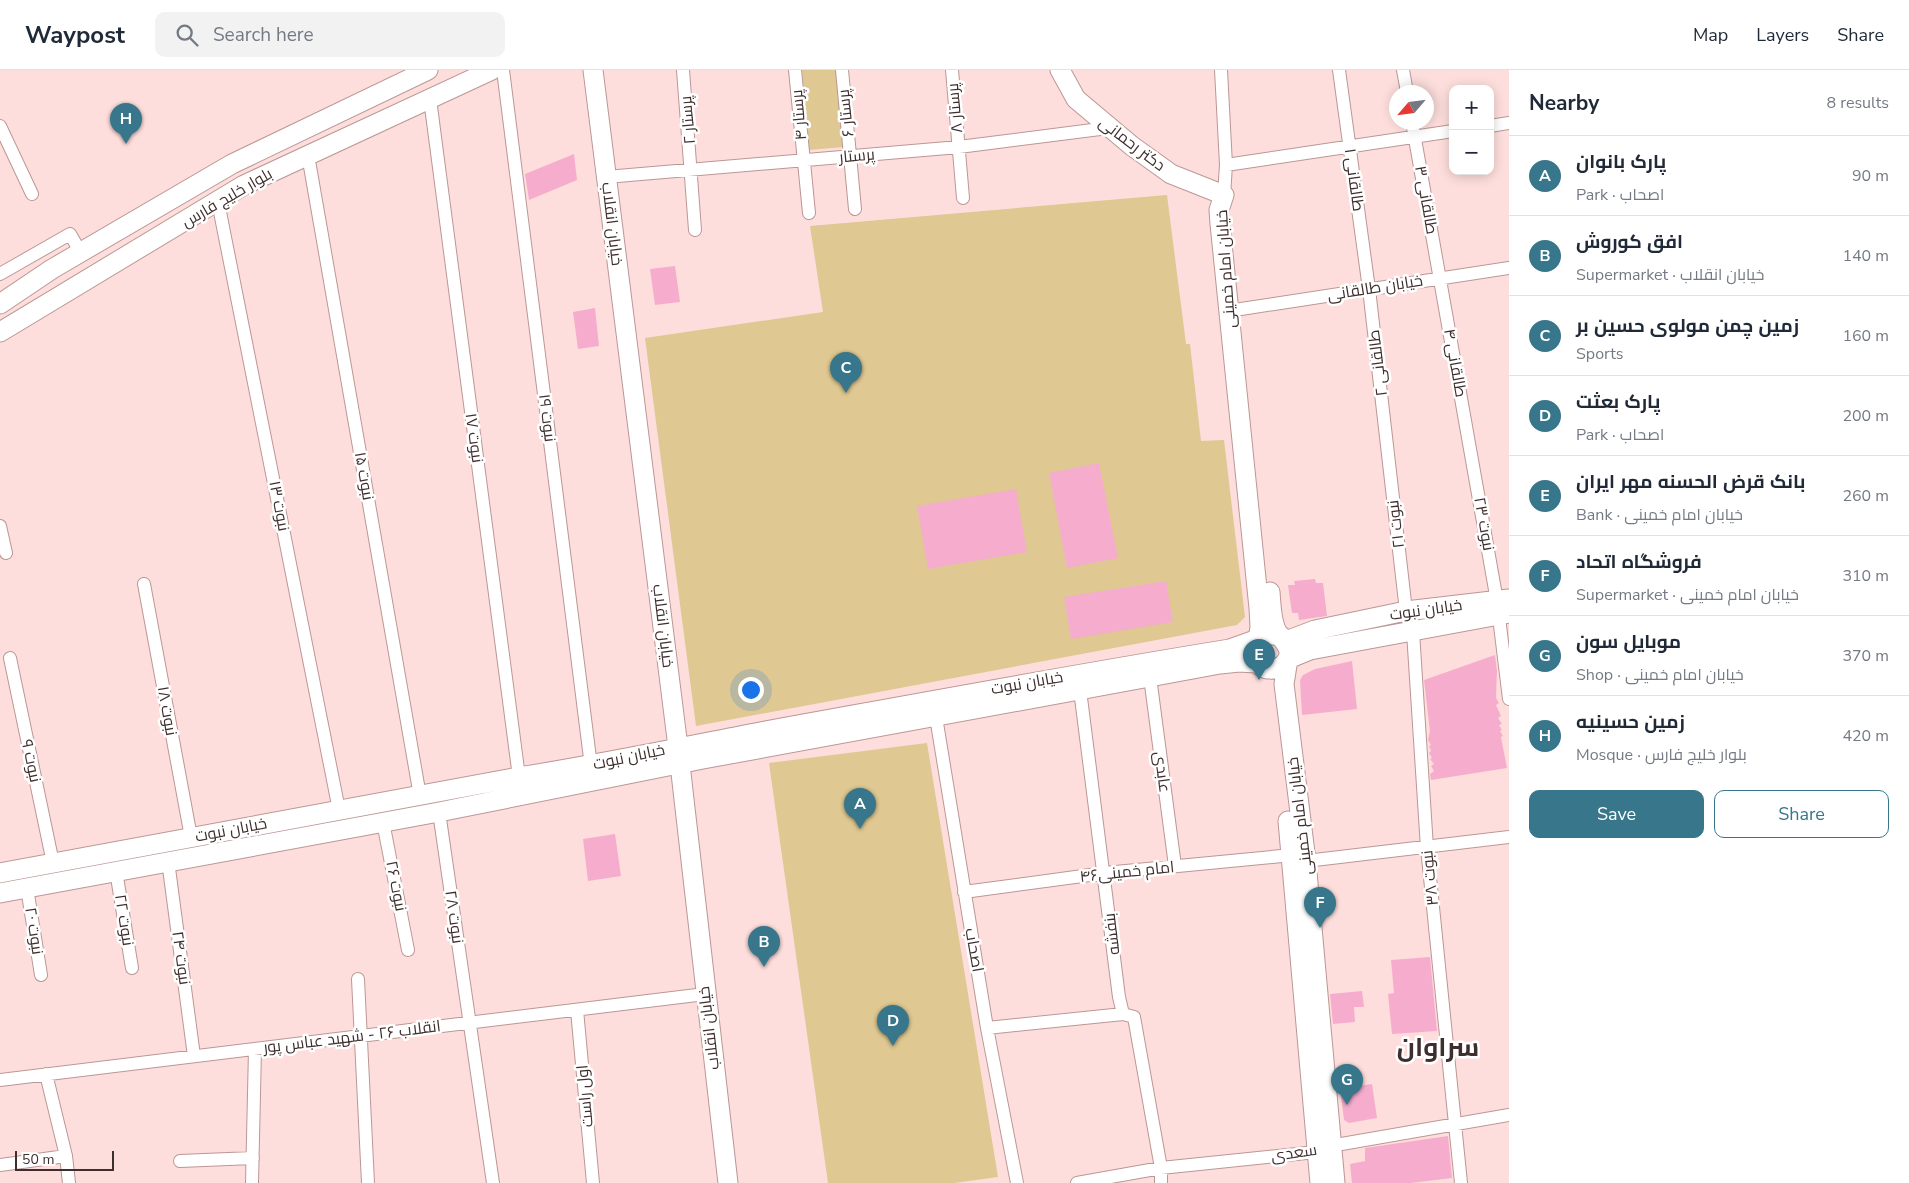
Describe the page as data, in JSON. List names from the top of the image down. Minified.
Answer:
{"streets":{"main road":["دکتر رحمانی","بلوار خلیج فارس","خیابان انقلاب","خیابان امام خمینی","خیابان نبوت"],"street":["پرستار ۸","پرستار ۶","پرستار ۴","پرستار ۲","پرستار","طالقانی ۱","طالقانی ۳","خیابان طالقانی","طالقانی ۲","طالقانی ۴","نبوت ۱۹","نبوت ۱۷","نبوت ۱۵","نبوت ۱۳","نبوت ۲۱","نبوت ۲۳","نبوت ۱۸","نبوت ۹","عابدی","امام خمینی۴۶","نبوت ۳۸","نبوت ۲۶","نبوت ۲۸","نبوت ۲۲","نبوت ۲۰","بنفشه","اصحاب","نبوت ۲۴","انقلاب ۲۶ - شهید عباس پور","اول راست","سعدی"]},"crossings":[["پرستار ۸","پرستار"],["پرستار ۶","پرستار"],["پرستار ۴","پرستار"],["پرستار ۲","پرستار"],["دکتر رحمانی","پرستار"],["دکتر رحمانی","خیابان امام خمینی"],["پرستار","خیابان انقلاب"],["طالقانی ۱","خیابان طالقانی"],["طالقانی ۱","طالقانی ۲"],["بلوار خلیج فارس","نبوت ۱۷"],["بلوار خلیج فارس","نبوت ۱۵"],["بلوار خلیج فارس","نبوت ۱۳"],["طالقانی ۳","خیابان طالقانی"],["طالقانی ۳","طالقانی ۴"],["خیابان انقلاب","خیابان نبوت"],["خیابان انقلاب","انقلاب ۲۶ - شهید عباس پور"],["خیابان امام خمینی","خیابان طالقانی"],["خیابان امام خمینی","خیابان نبوت"],["خیابان امام خمینی","امام خمینی۴۶"],["خیابان امام خمینی","سعدی"],["خیابان طالقانی","طالقانی ۲"],["خیابان طالقانی","طالقانی ۴"],["طالقانی ۲","نبوت ۲۱"],["طالقانی ۴","نبوت ۲۳"],["نبوت ۱۹","خیابان نبوت"],["نبوت ۱۷","خیابان نبوت"],["نبوت ۱۵","خیابان نبوت"],["نبوت ۱۵","نبوت ۲۸"],["نبوت ۱۳","خیابان نبوت"],["نبوت ۲۱","خیابان نبوت"],["نبوت ۲۳","خیابان نبوت"],["خیابان نبوت","نبوت ۱۸"],["خیابان نبوت","نبوت ۹"],["خیابان نبوت","عابدی"],["خیابان نبوت","نبوت ۳۸"],["خیابان نبوت","نبوت ۲۶"],["خیابان نبوت","نبوت ۲۸"],["خیابان نبوت","نبوت ۲۲"],["خیابان نبوت","نبوت ۲۰"],["خیابان نبوت","بنفشه"],["خیابان نبوت","اصحاب"],["خیابان نبوت","نبوت ۲۴"],["عابدی","امام خمینی۴۶"],["امام خمینی۴۶","نبوت ۳۸"],["امام خمینی۴۶","بنفشه"],["امام خمینی۴۶","اصحاب"],["نبوت ۳۸","سعدی"],["نبوت ۲۸","انقلاب ۲۶ - شهید عباس پور"],["نبوت ۲۴","انقلاب ۲۶ - شهید عباس پور"],["انقلاب ۲۶ - شهید عباس پور","اول راست"]],"districts":["سراوان"],"scale_bar":"50 m","north":"bottom left","page":{"header":"Waypost","search":"Search here","nav":["Map","Layers","Share"],"heading":["Nearby","8 results"],"map_buttons":["+","−"],"pins":["H","C","E","A","F","B","D","G"],"list":[{"mark":"A","name":"پارک بانوان","note":"Park · اصحاب","value":"90 m"},{"mark":"B","name":"افق کوروش","note":"Supermarket · خیابان انقلاب","value":"140 m"},{"mark":"C","name":"زمین چمن مولوی حسین بر","note":"Sports","value":"160 m"},{"mark":"D","name":"پارک بعثت","note":"Park · اصحاب","value":"200 m"},{"mark":"E","name":"بانک قرض الحسنه مهر ایران","note":"Bank · خیابان امام خمینی","value":"260 m"},{"mark":"F","name":"فروشگاه اتحاد","note":"Supermarket · خیابان امام خمینی","value":"310 m"},{"mark":"G","name":"موبایل سون","note":"Shop · خیابان امام خمینی","value":"370 m"},{"mark":"H","name":"زمین حسینیه","note":"Mosque · بلوار خلیج فارس","value":"420 m"}],"buttons":["Save","Share"],"scale":"50 m"}}
